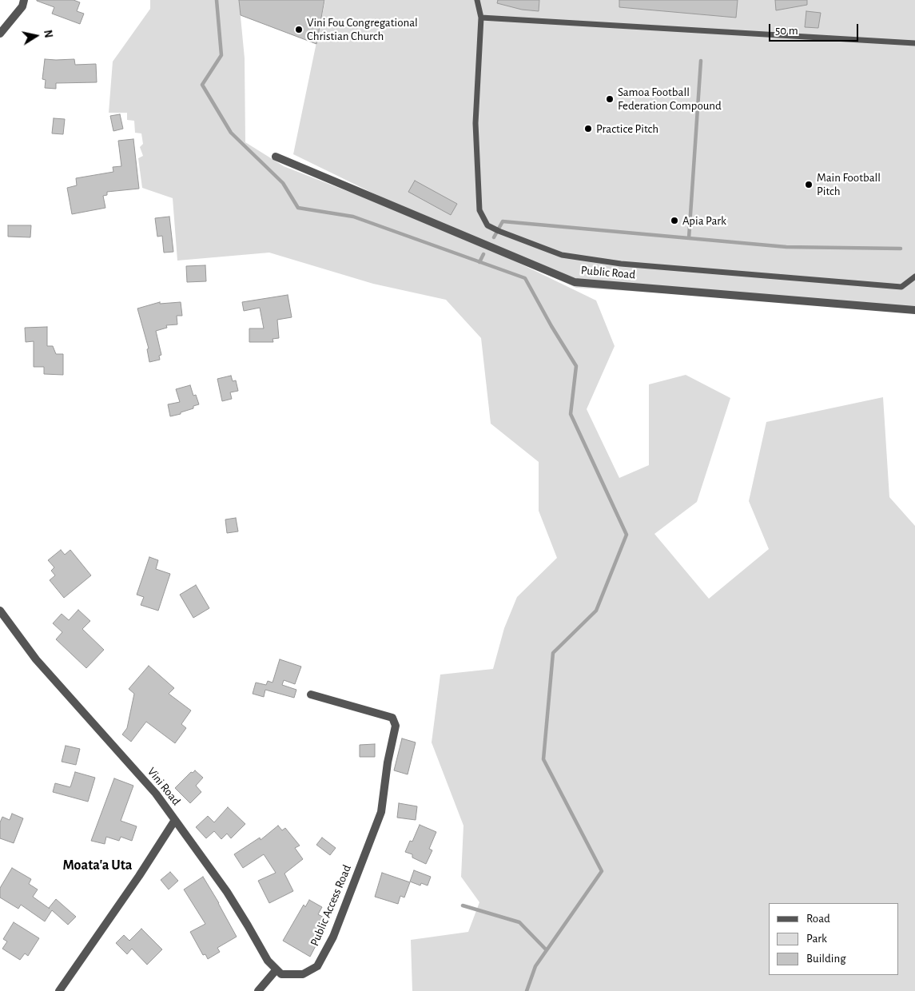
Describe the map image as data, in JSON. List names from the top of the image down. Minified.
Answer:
{"streets":{"street":["Public Road","Vini Road","Public Access Road"]},"districts":["Moata'a Uta"],"places":["Vini Fou Congregational Christian Church","Samoa Football Federation Compound","Practice Pitch","Main Football Pitch","Apia Park"],"legend":["Road","Park","Building"],"scale_bar":"50 m","north":"right"}
